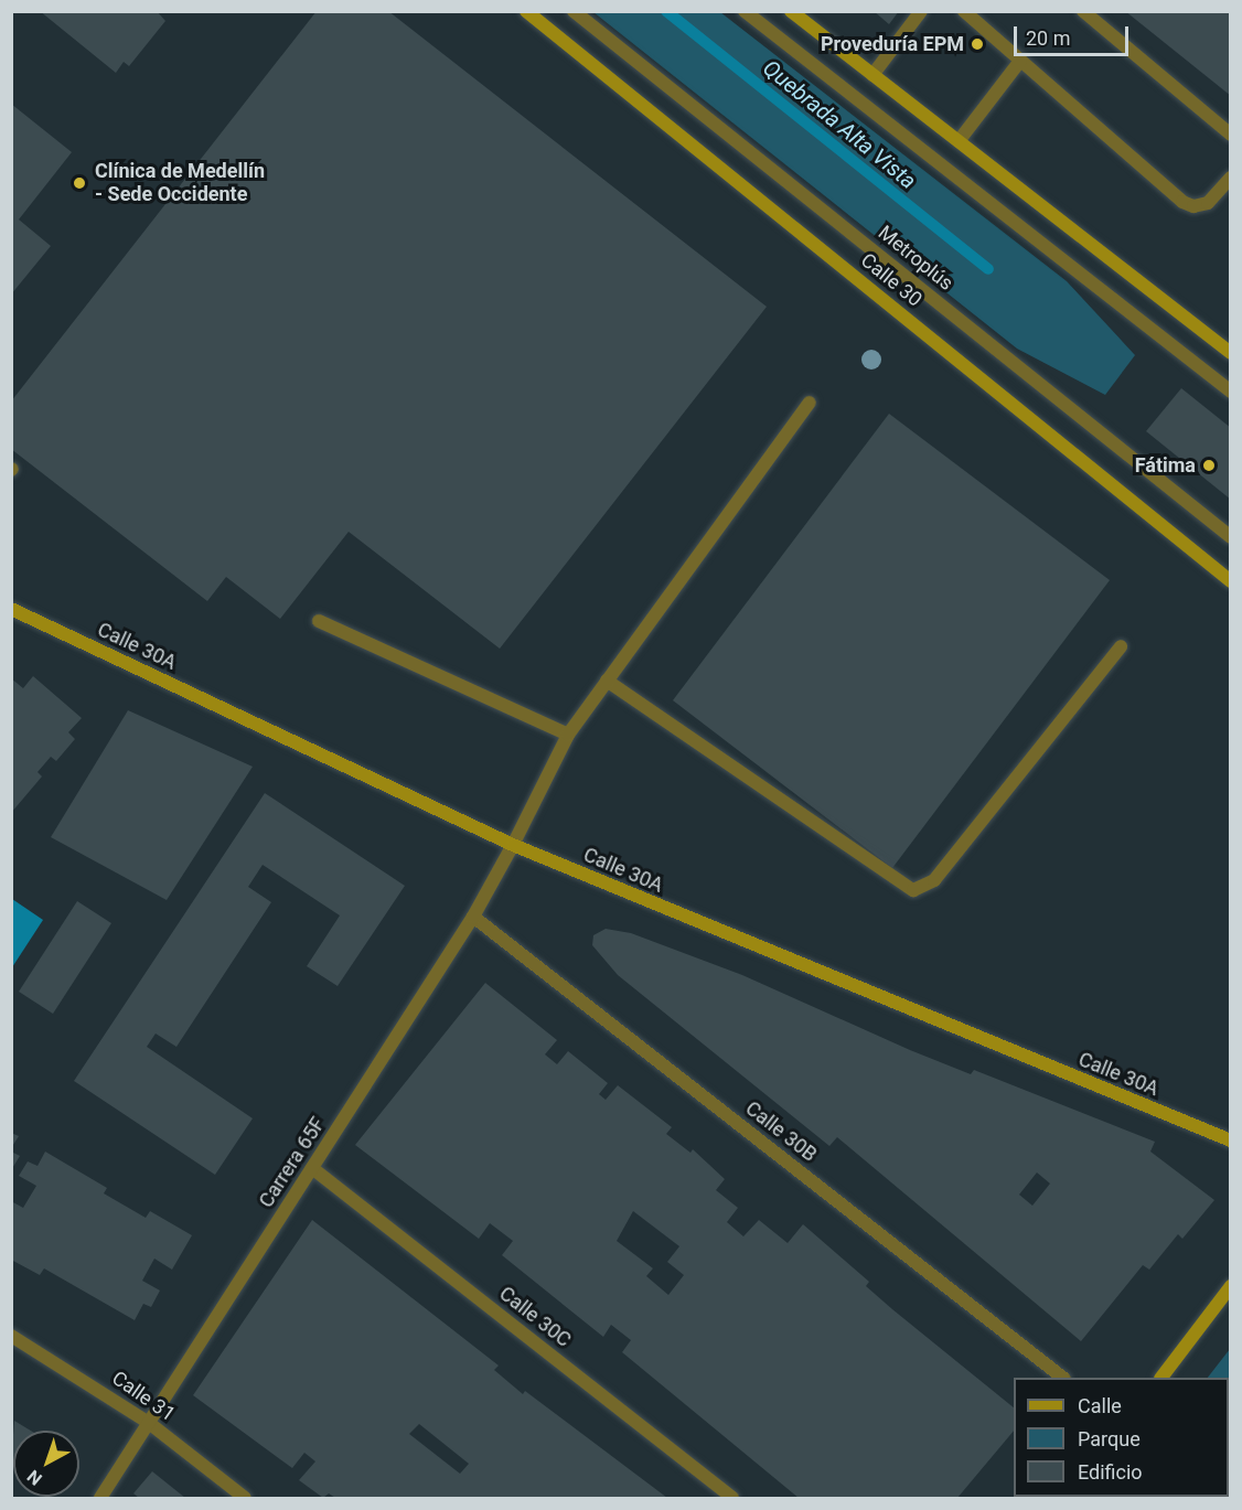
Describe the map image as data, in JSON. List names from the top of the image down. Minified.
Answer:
{"streets":{"main road":["Calle 30","Calle 30A"],"street":["Metroplús","Calle 30B","Carrera 65F","Calle 30C","Calle 31"]},"crossings":[["Calle 30A","Carrera 65F"],["Calle 30B","Carrera 65F"],["Carrera 65F","Calle 30C"],["Carrera 65F","Calle 31"]],"water":["Quebrada Alta Vista"],"places":["Proveduría EPM","Clínica de Medellín - Sede Occidente","Fátima"],"legend":["Calle","Parque","Edificio"],"scale_bar":"20 m","north":"bottom left"}
